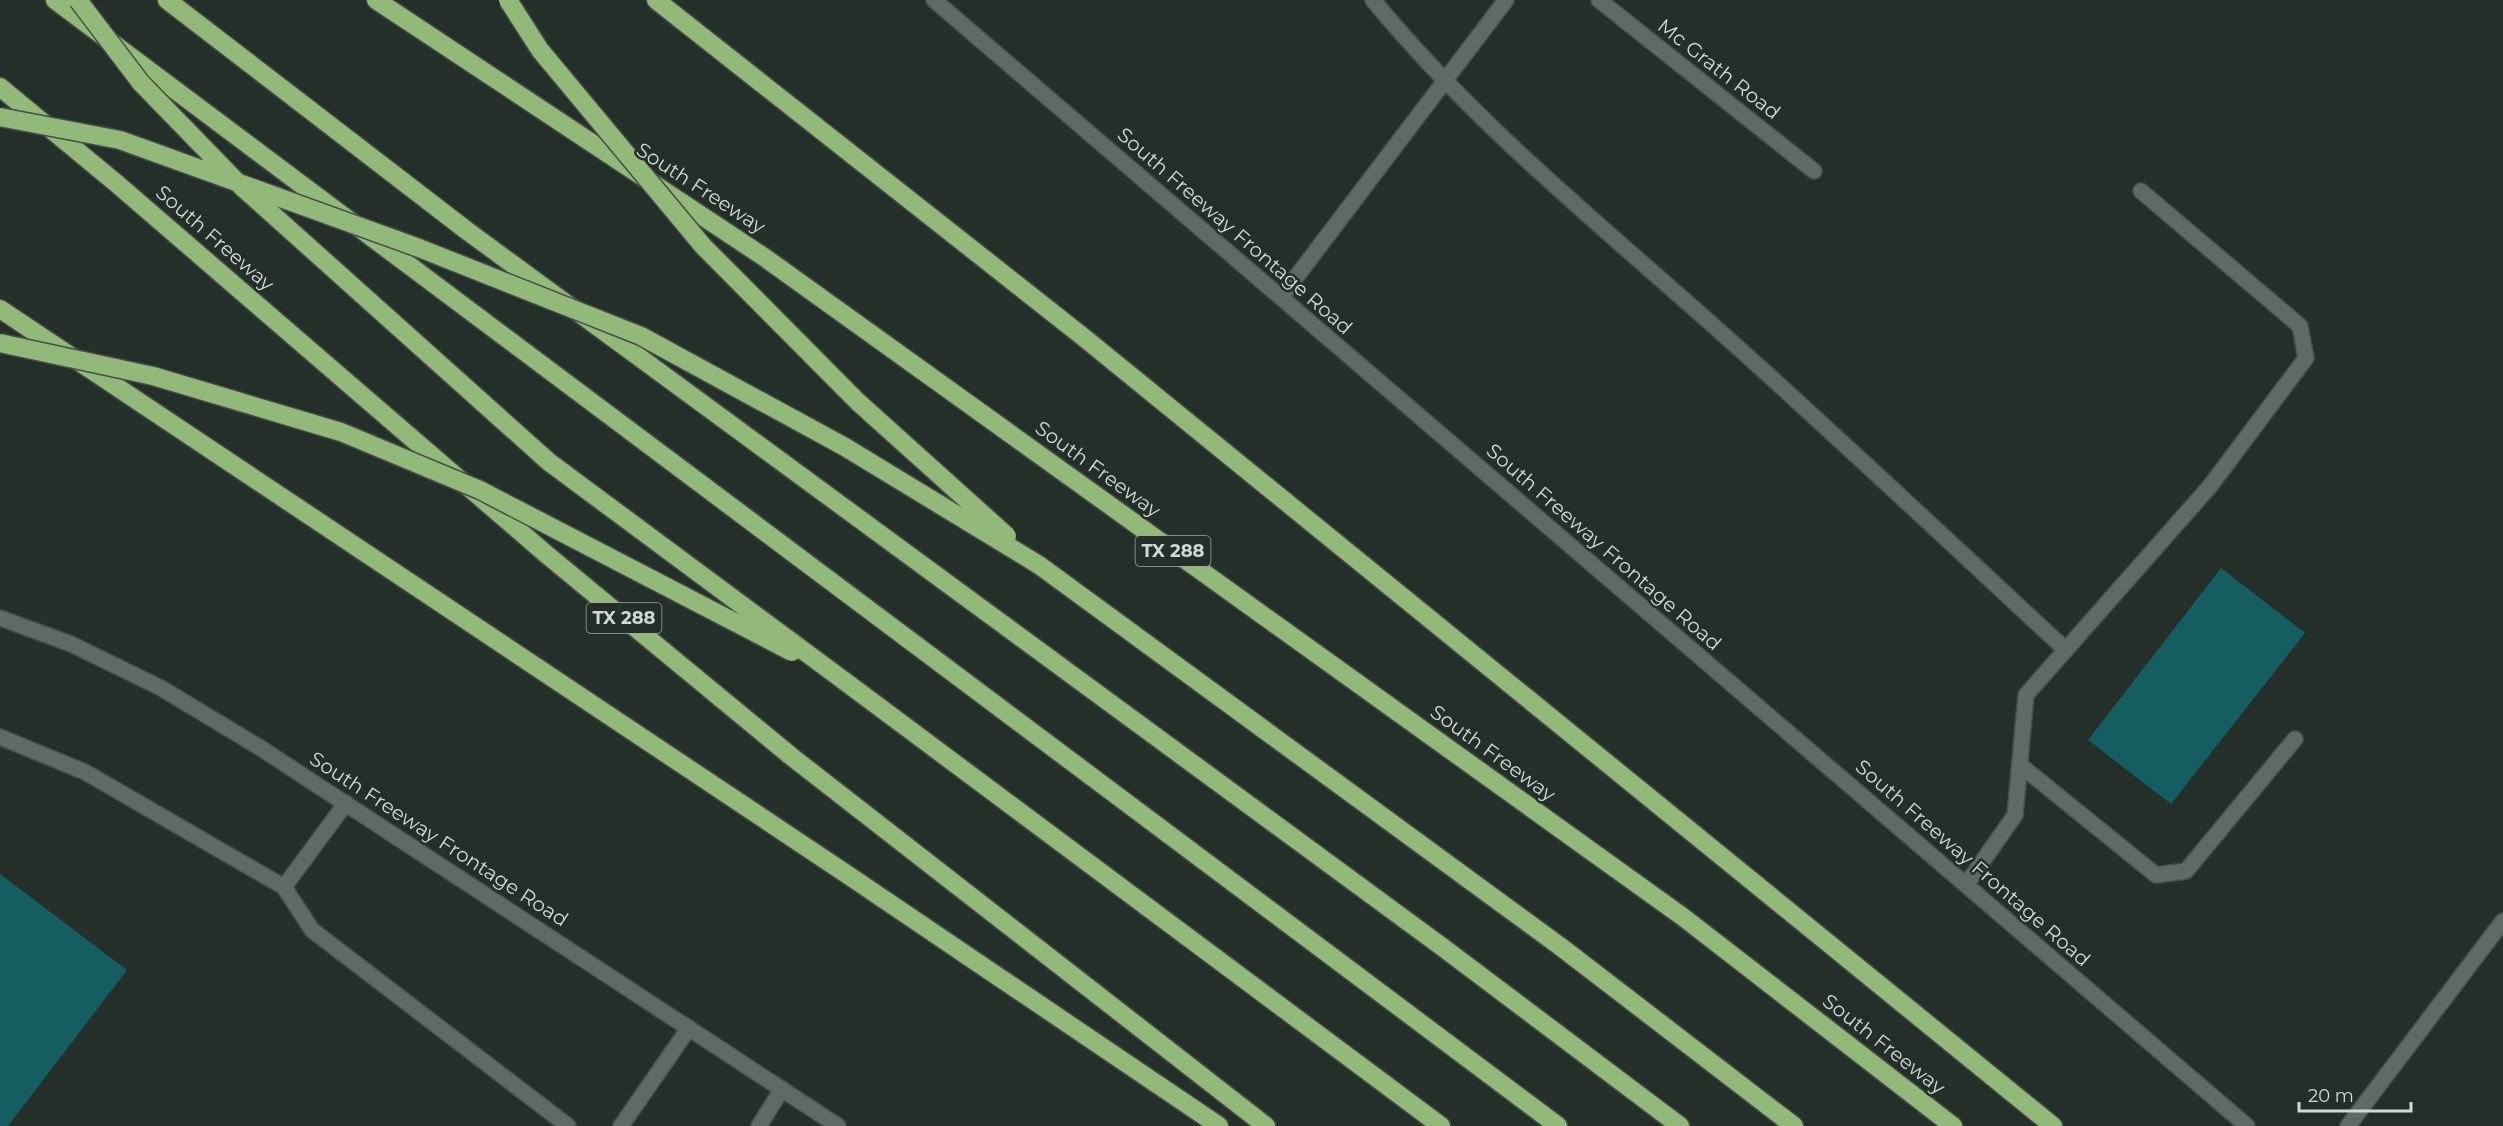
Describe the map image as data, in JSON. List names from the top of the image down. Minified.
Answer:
{"streets":{"highway":["South Freeway","TX 288"],"main road":["Mc Grath Road","South Freeway Frontage Road"]},"scale_bar":"20 m"}
